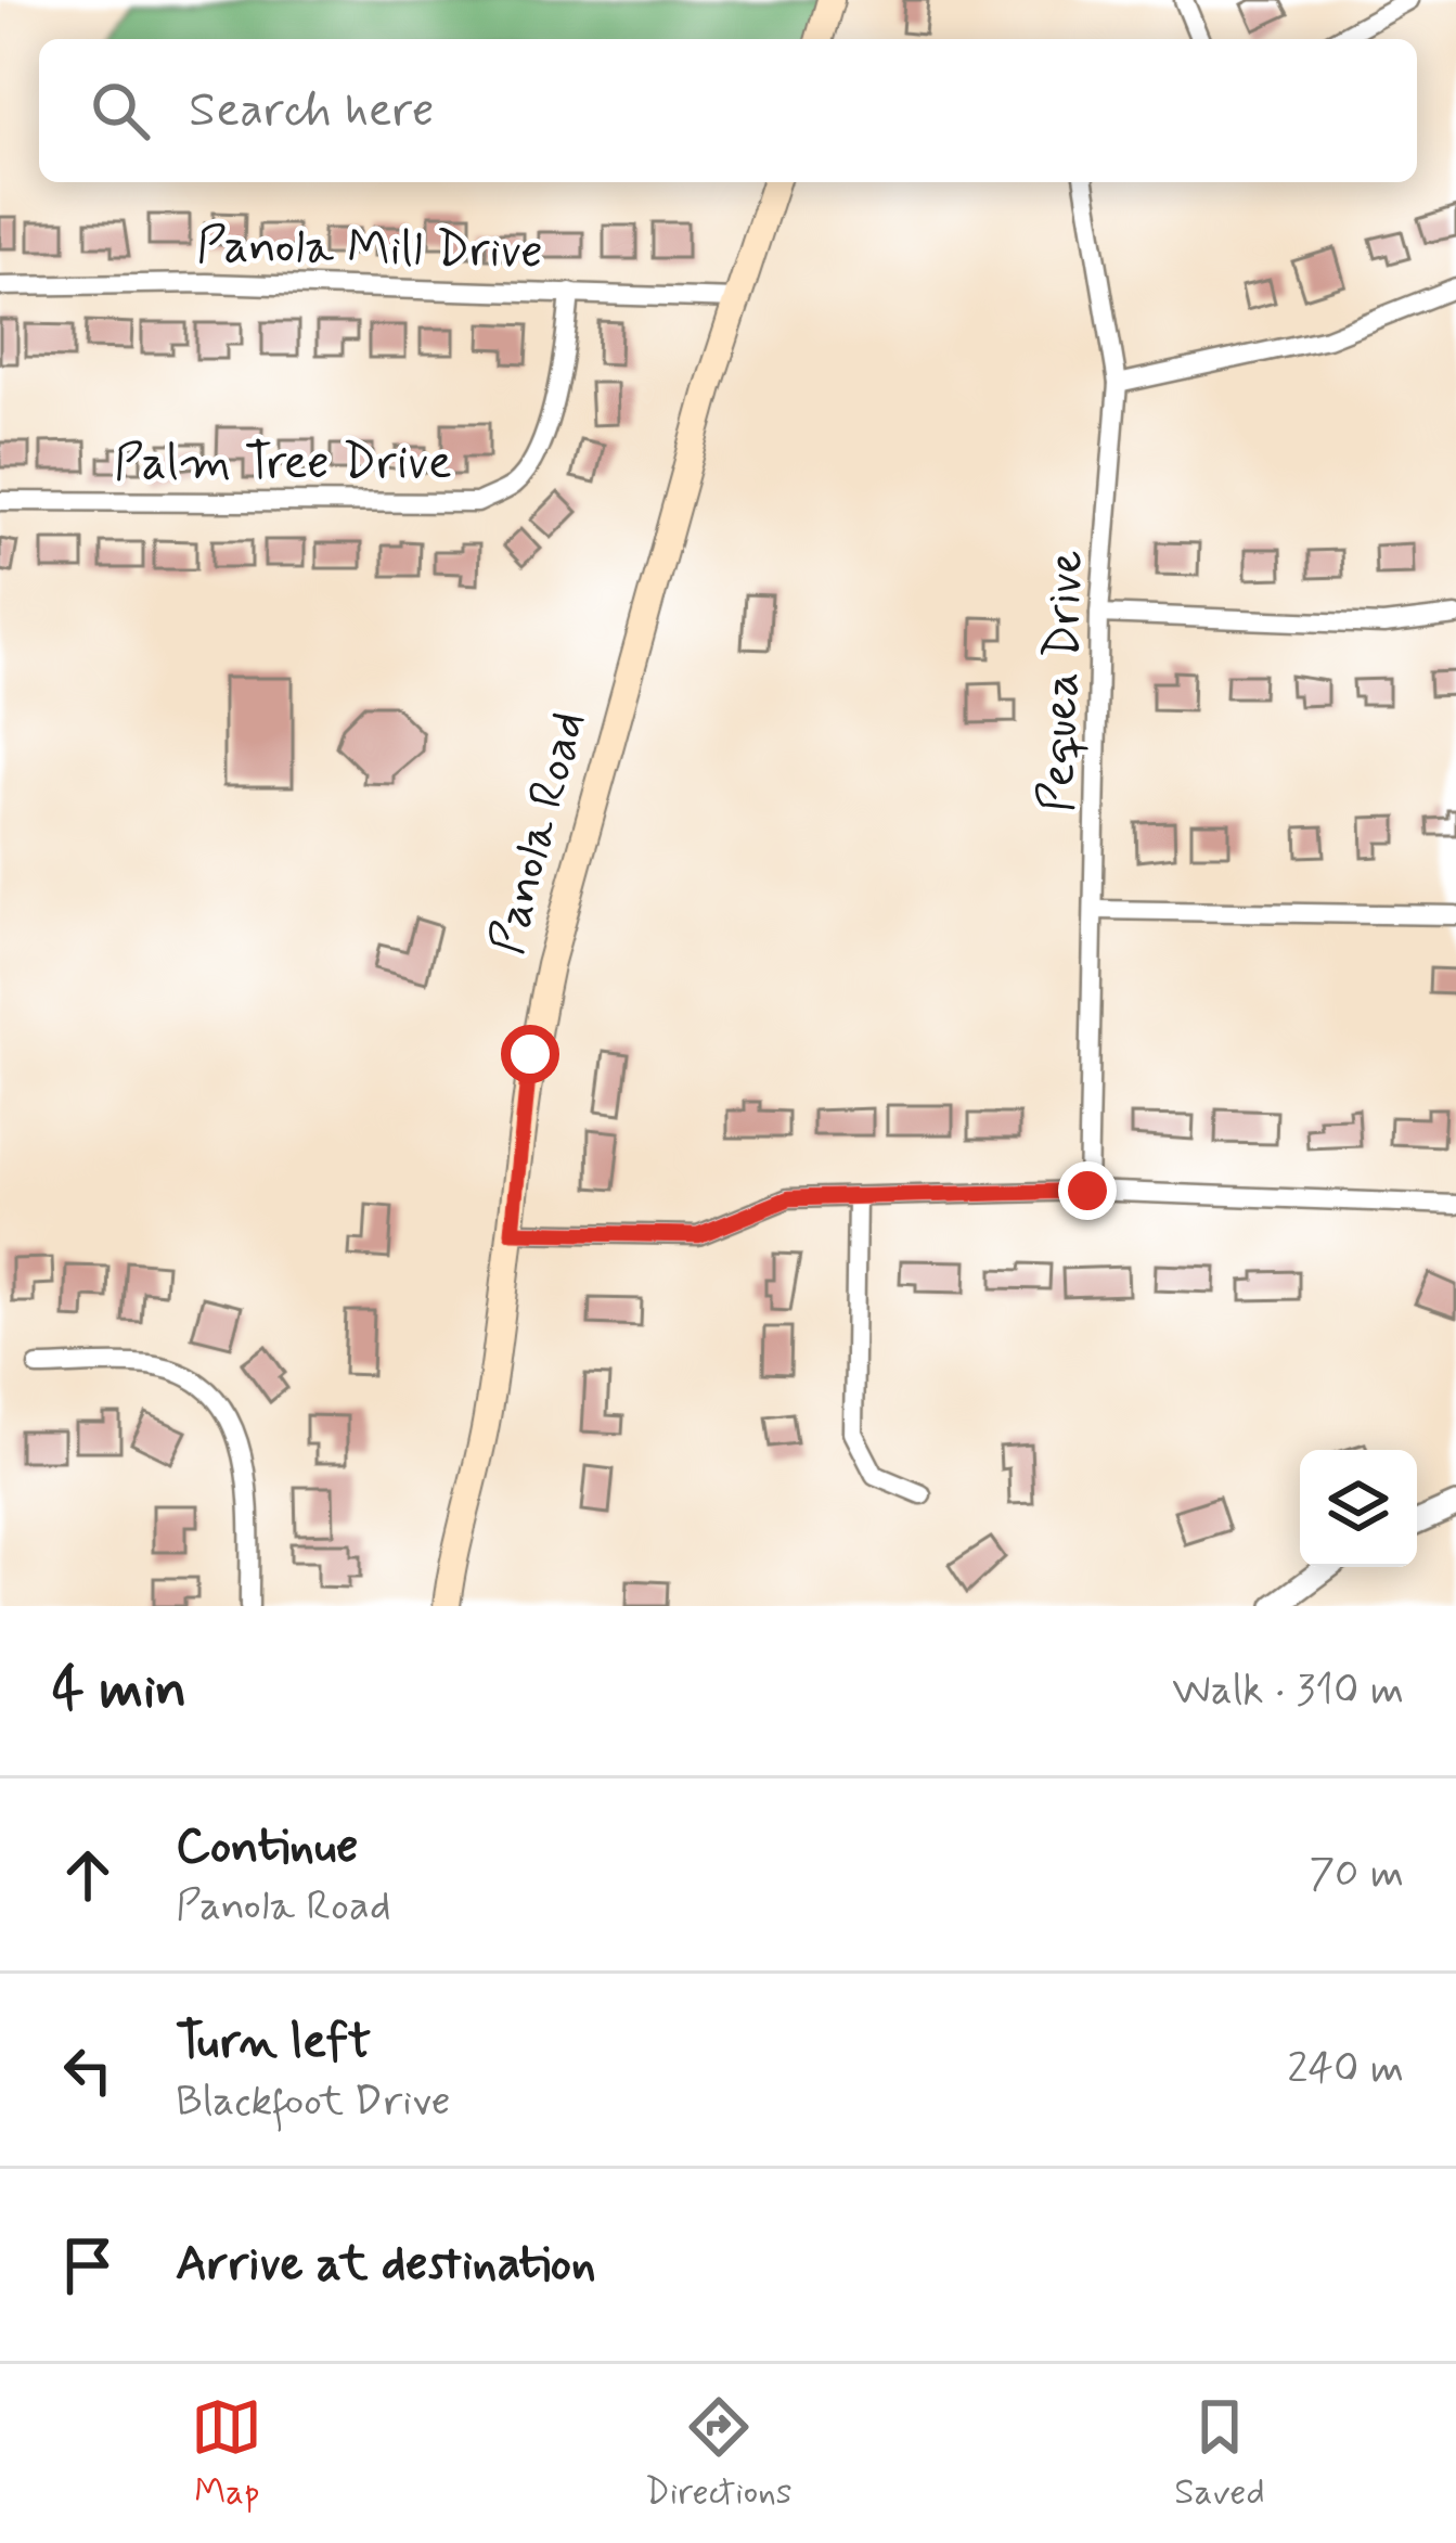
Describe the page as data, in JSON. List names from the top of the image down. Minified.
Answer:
{"streets":{"main road":["Panola Road"],"street":["Panola Mill Drive","Palm Tree Drive","Pequea Drive"]},"crossings":[["Panola Mill Drive","Palm Tree Drive"],["Panola Mill Drive","Panola Road"]],"page":{"search":"Search here","heading":["4 min","Walk · 310 m"],"list":[["Continue","Panola Road","70 m"],["Turn left","Blackfoot Drive","240 m"],"Arrive at destination"],"nav":["Map","Directions","Saved"]}}
